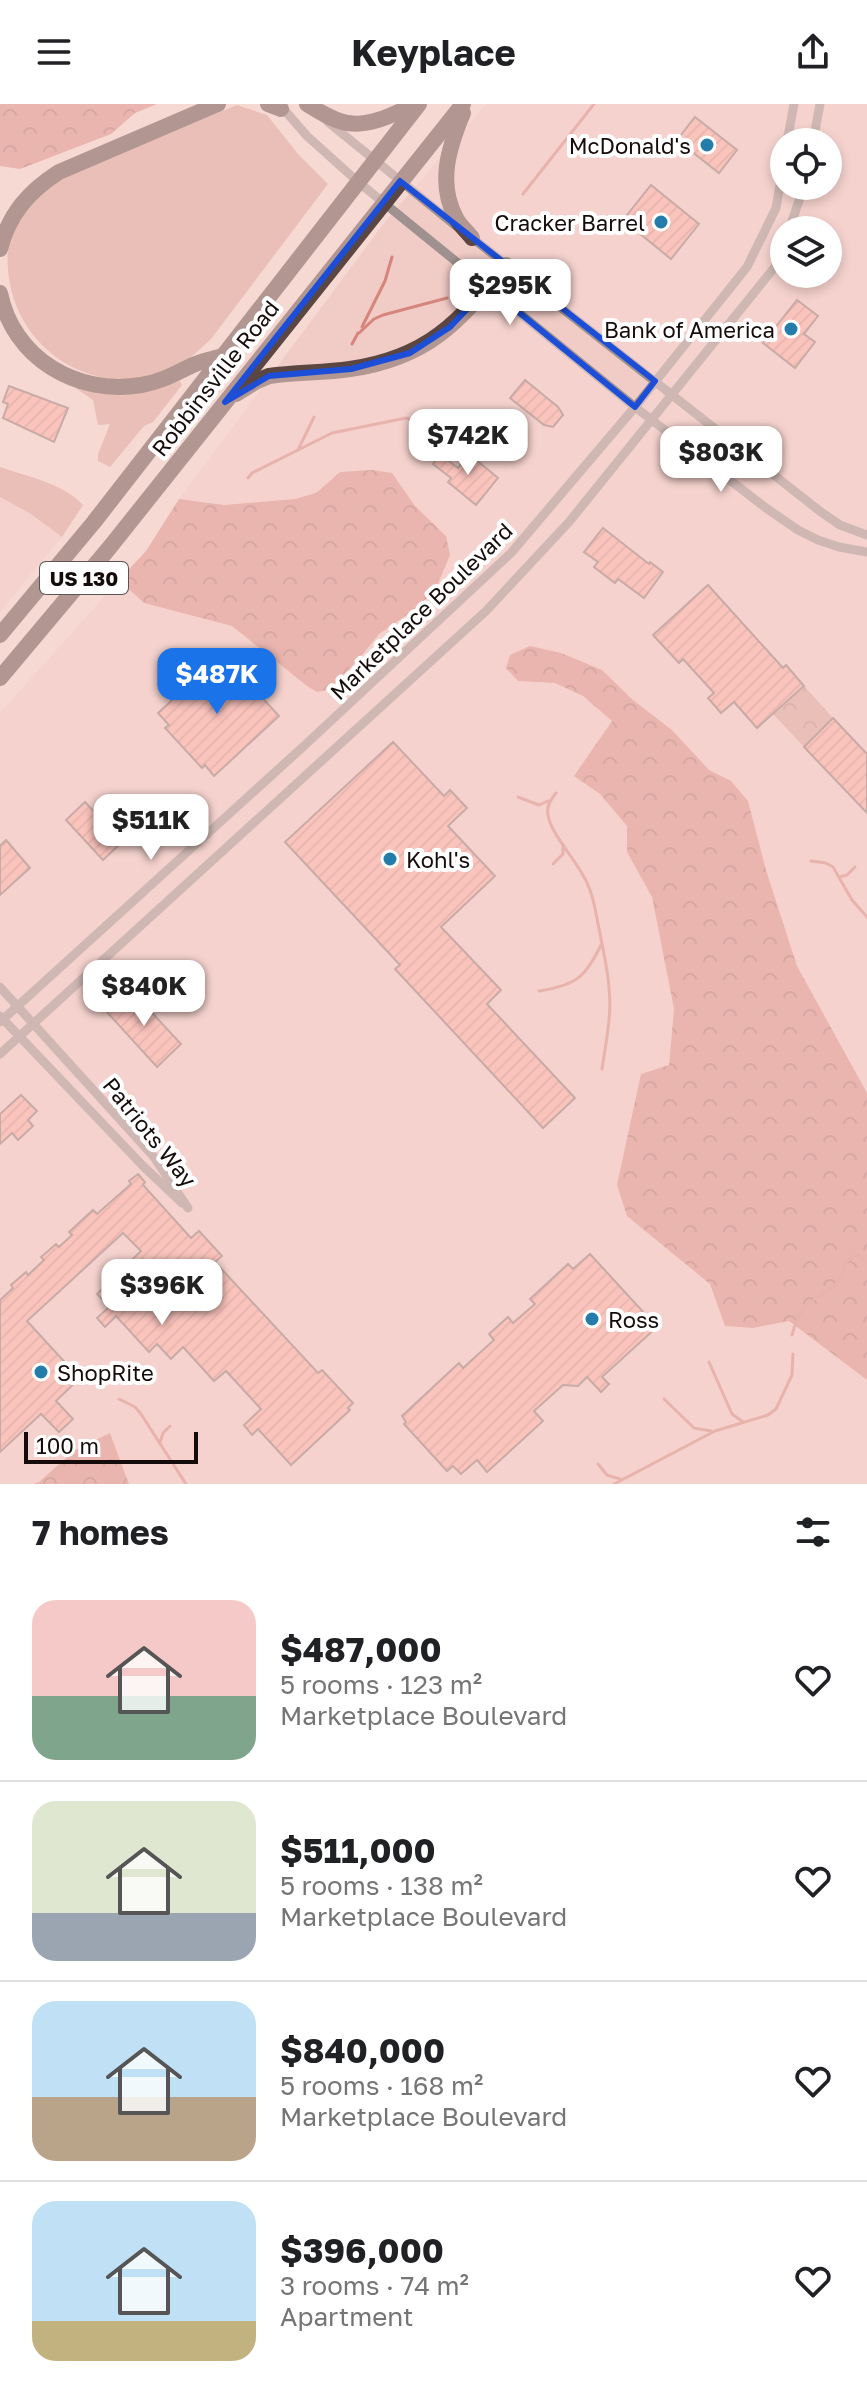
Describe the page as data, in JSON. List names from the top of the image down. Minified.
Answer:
{"streets":{"highway":["Robbinsville Road","US 130"],"street":["Marketplace Boulevard","Patriots Way"]},"crossings":[["Marketplace Boulevard","Patriots Way"]],"places":["McDonald's","Cracker Barrel","Bank of America","Kohl's","Ross","ShopRite"],"scale_bar":"100 m","page":{"header":"Keyplace","price":["$295K","$742K","$803K","$487K","$511K","$840K","$396K"],"scale":"100 m","heading":"7 homes","list":[{"name":"$487,000","note":"5 rooms · 123 m² · Marketplace Boulevard"},{"name":"$511,000","note":"5 rooms · 138 m² · Marketplace Boulevard"},{"name":"$840,000","note":"5 rooms · 168 m² · Marketplace Boulevard"},{"name":"$396,000","note":"3 rooms · 74 m² · Apartment"}]}}
